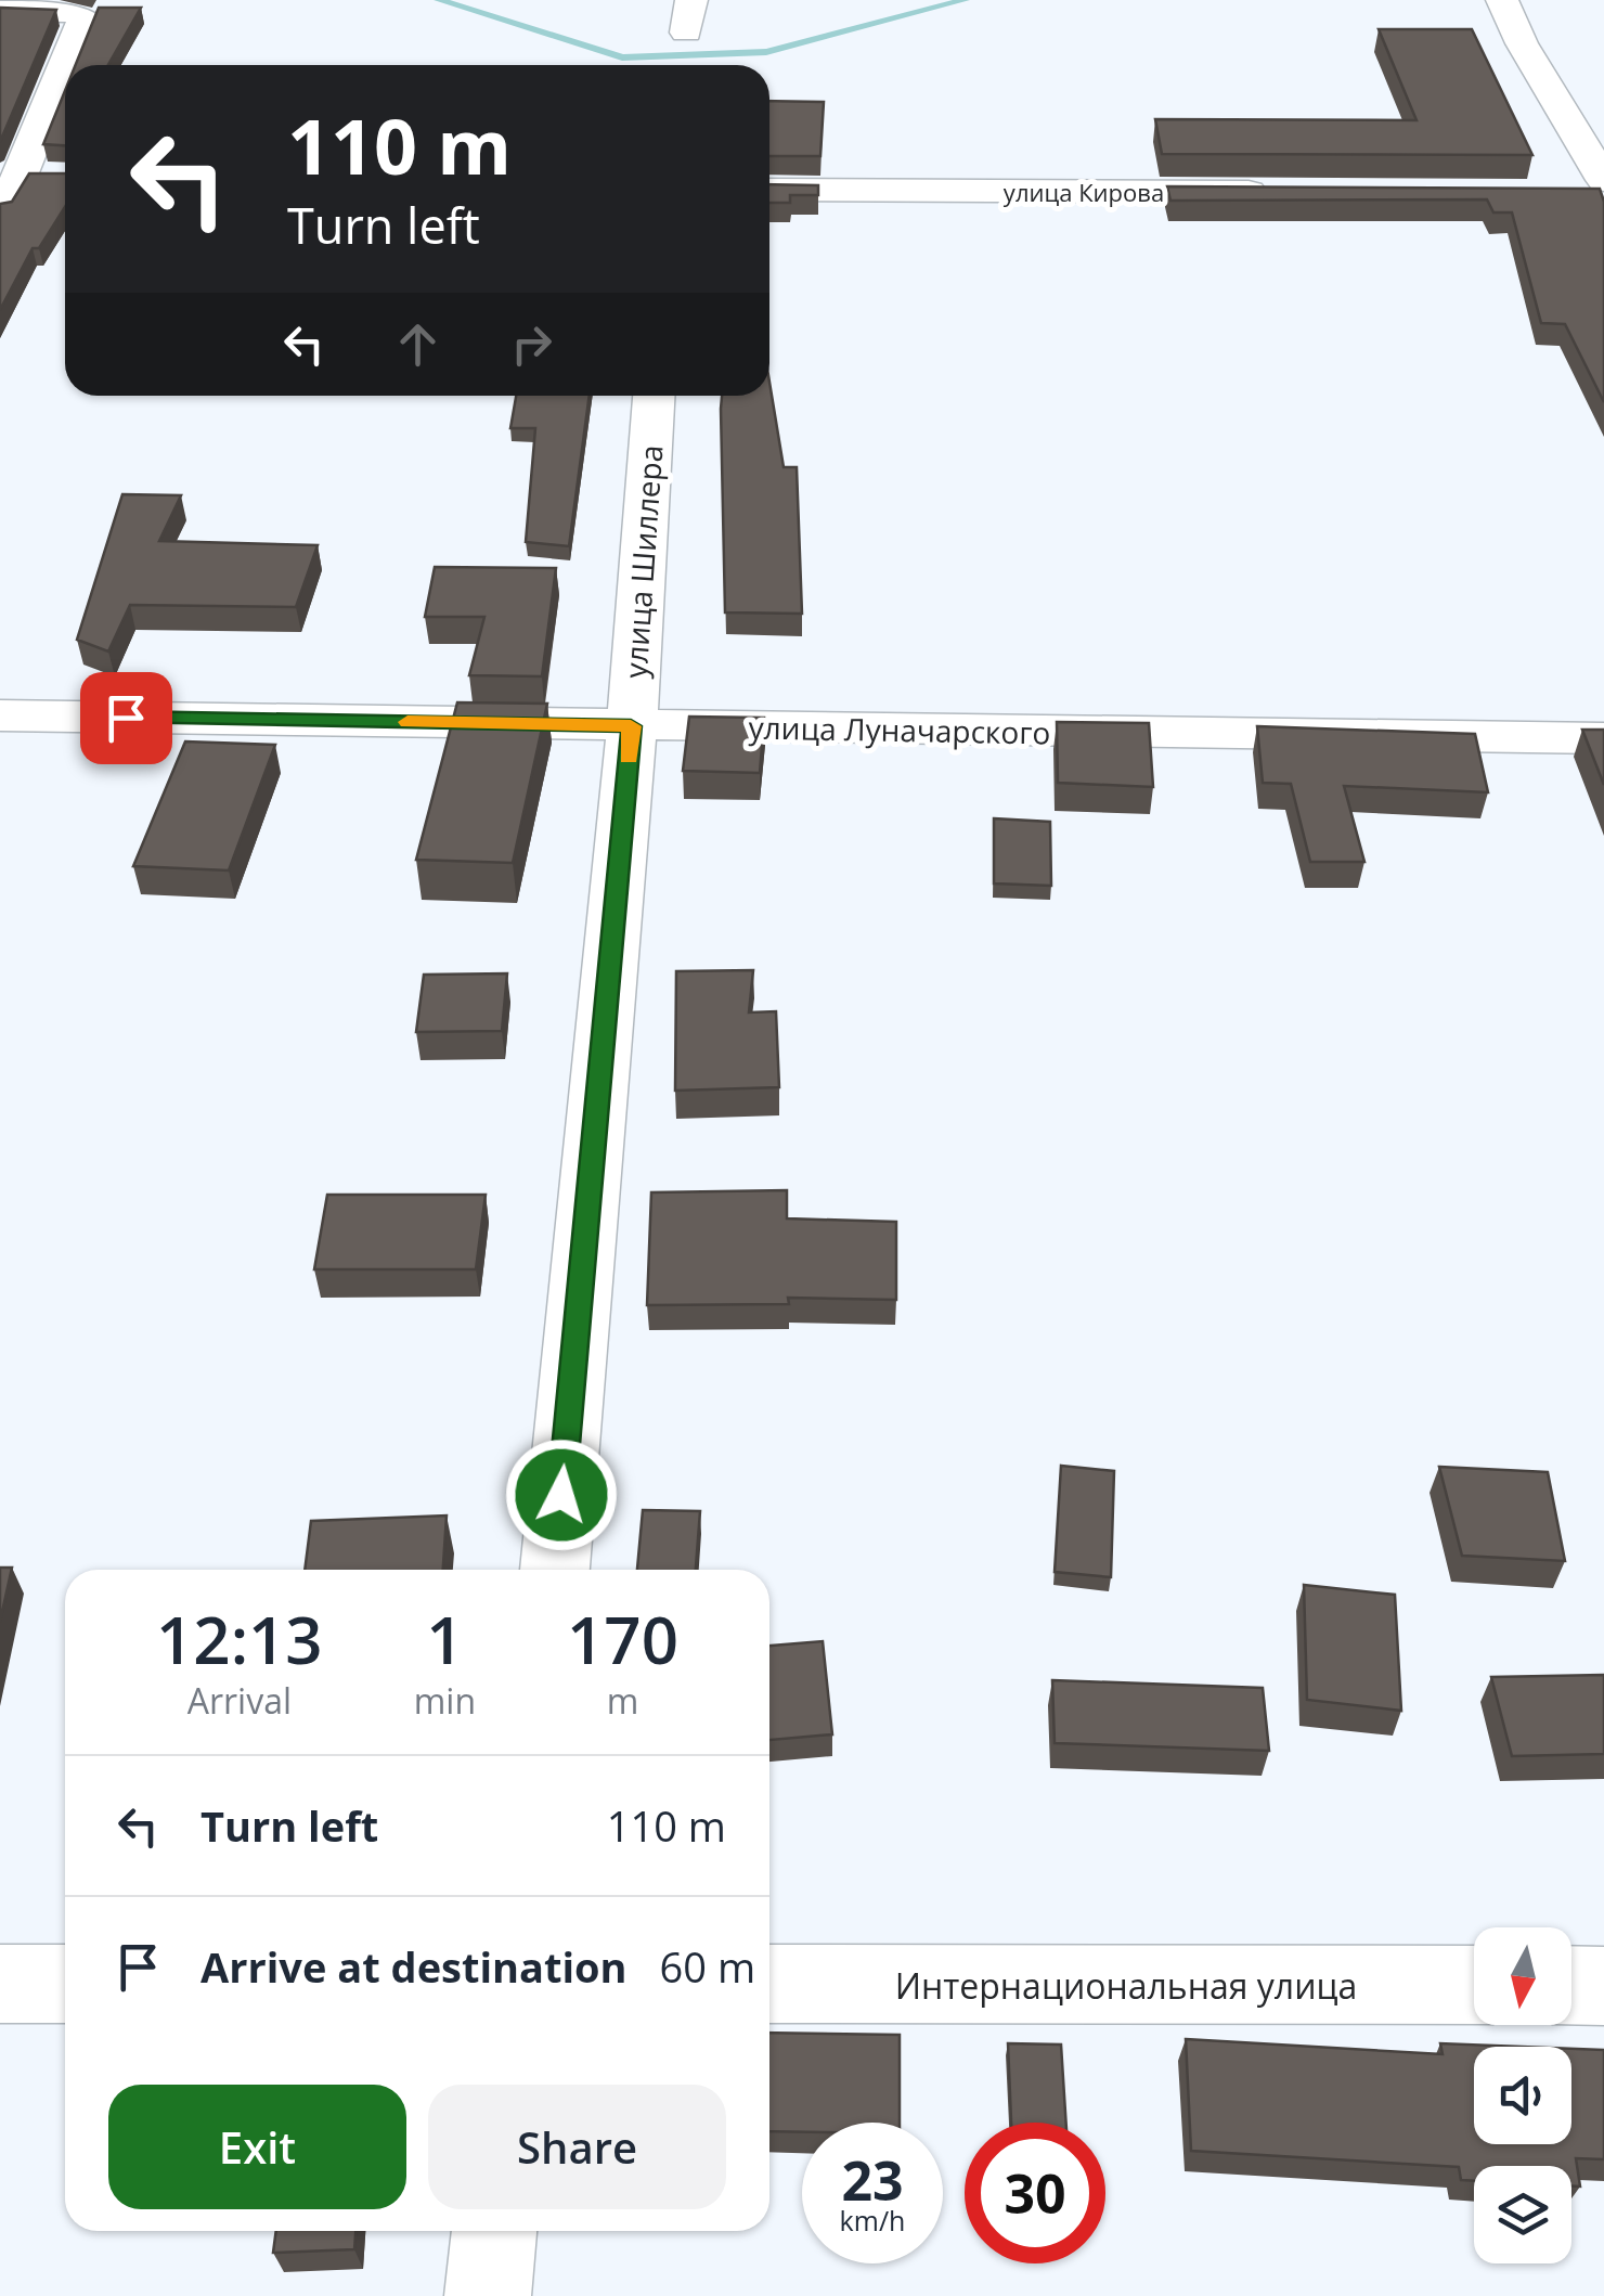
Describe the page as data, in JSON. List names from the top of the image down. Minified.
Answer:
{"streets":{"street":["улица Кирова","улица Шиллера","улица Луначарского","Интернациональная улица"]},"crossings":[["улица Шиллера","улица Луначарского"]],"north":"bottom","page":{"turn":["110 m","Turn left"],"eta":["12:13","Arrival","1","min","170","m"],"list":[{"name":"Turn left","value":"110 m"},{"name":"Arrive at destination","value":"60 m"}],"buttons":["Exit","Share"],"speed":"23 km/h","limit":"30"}}
